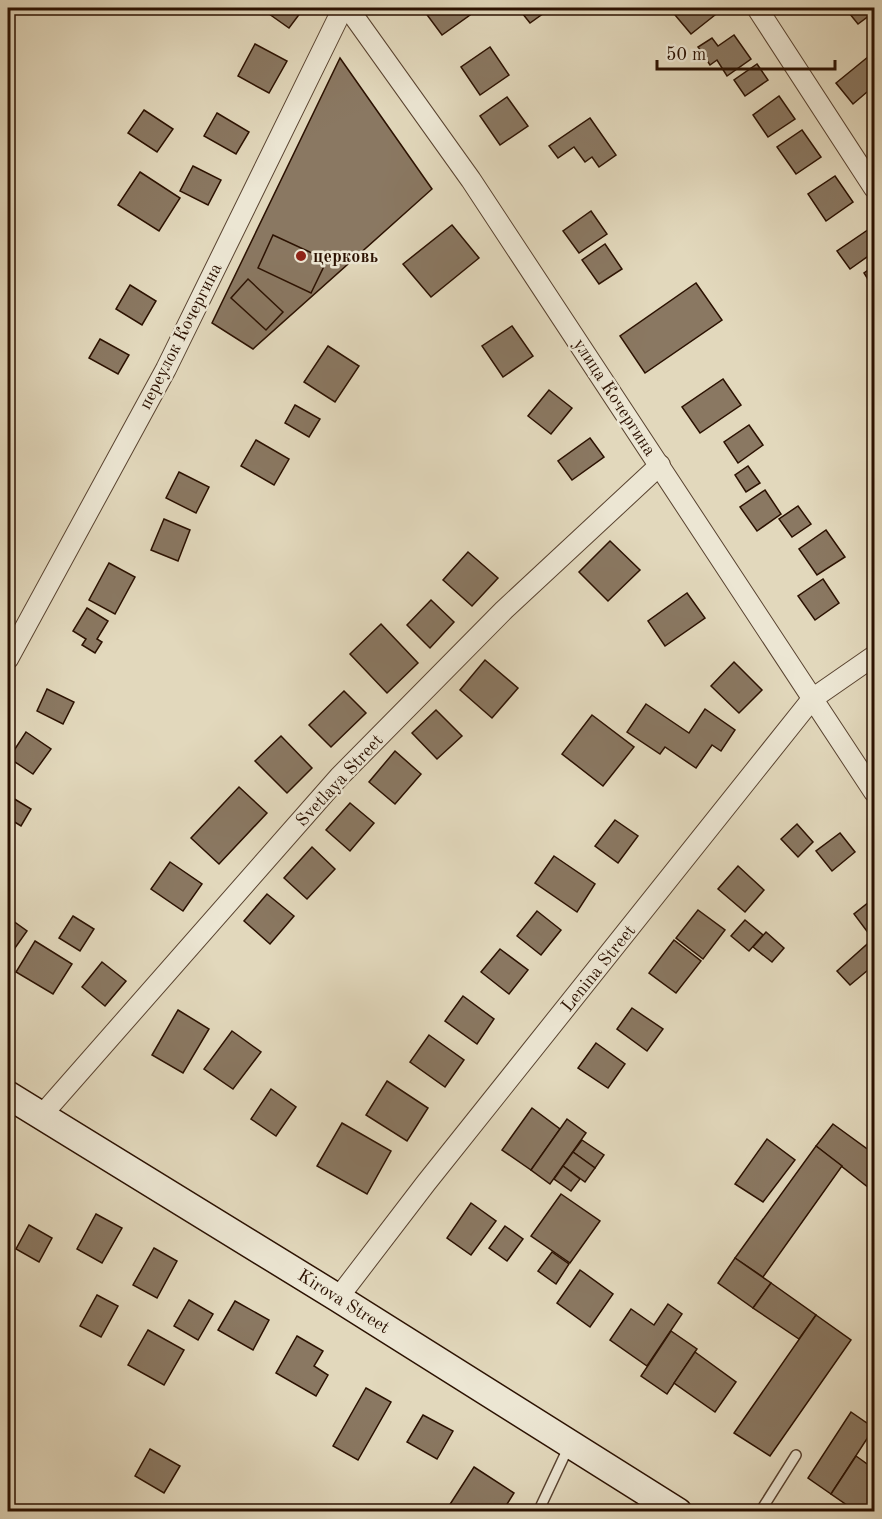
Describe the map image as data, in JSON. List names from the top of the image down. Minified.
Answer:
{"streets":{"main road":["Kirova Street"],"street":["переулок Кочергина","улица Кочергина","Svetlaya Street","Lenina Street"]},"crossings":[["улица Кочергина","Svetlaya Street"],["улица Кочергина","Lenina Street"],["Svetlaya Street","Kirova Street"],["Lenina Street","Kirova Street"]],"places":["церковь"],"scale_bar":"50 m"}
